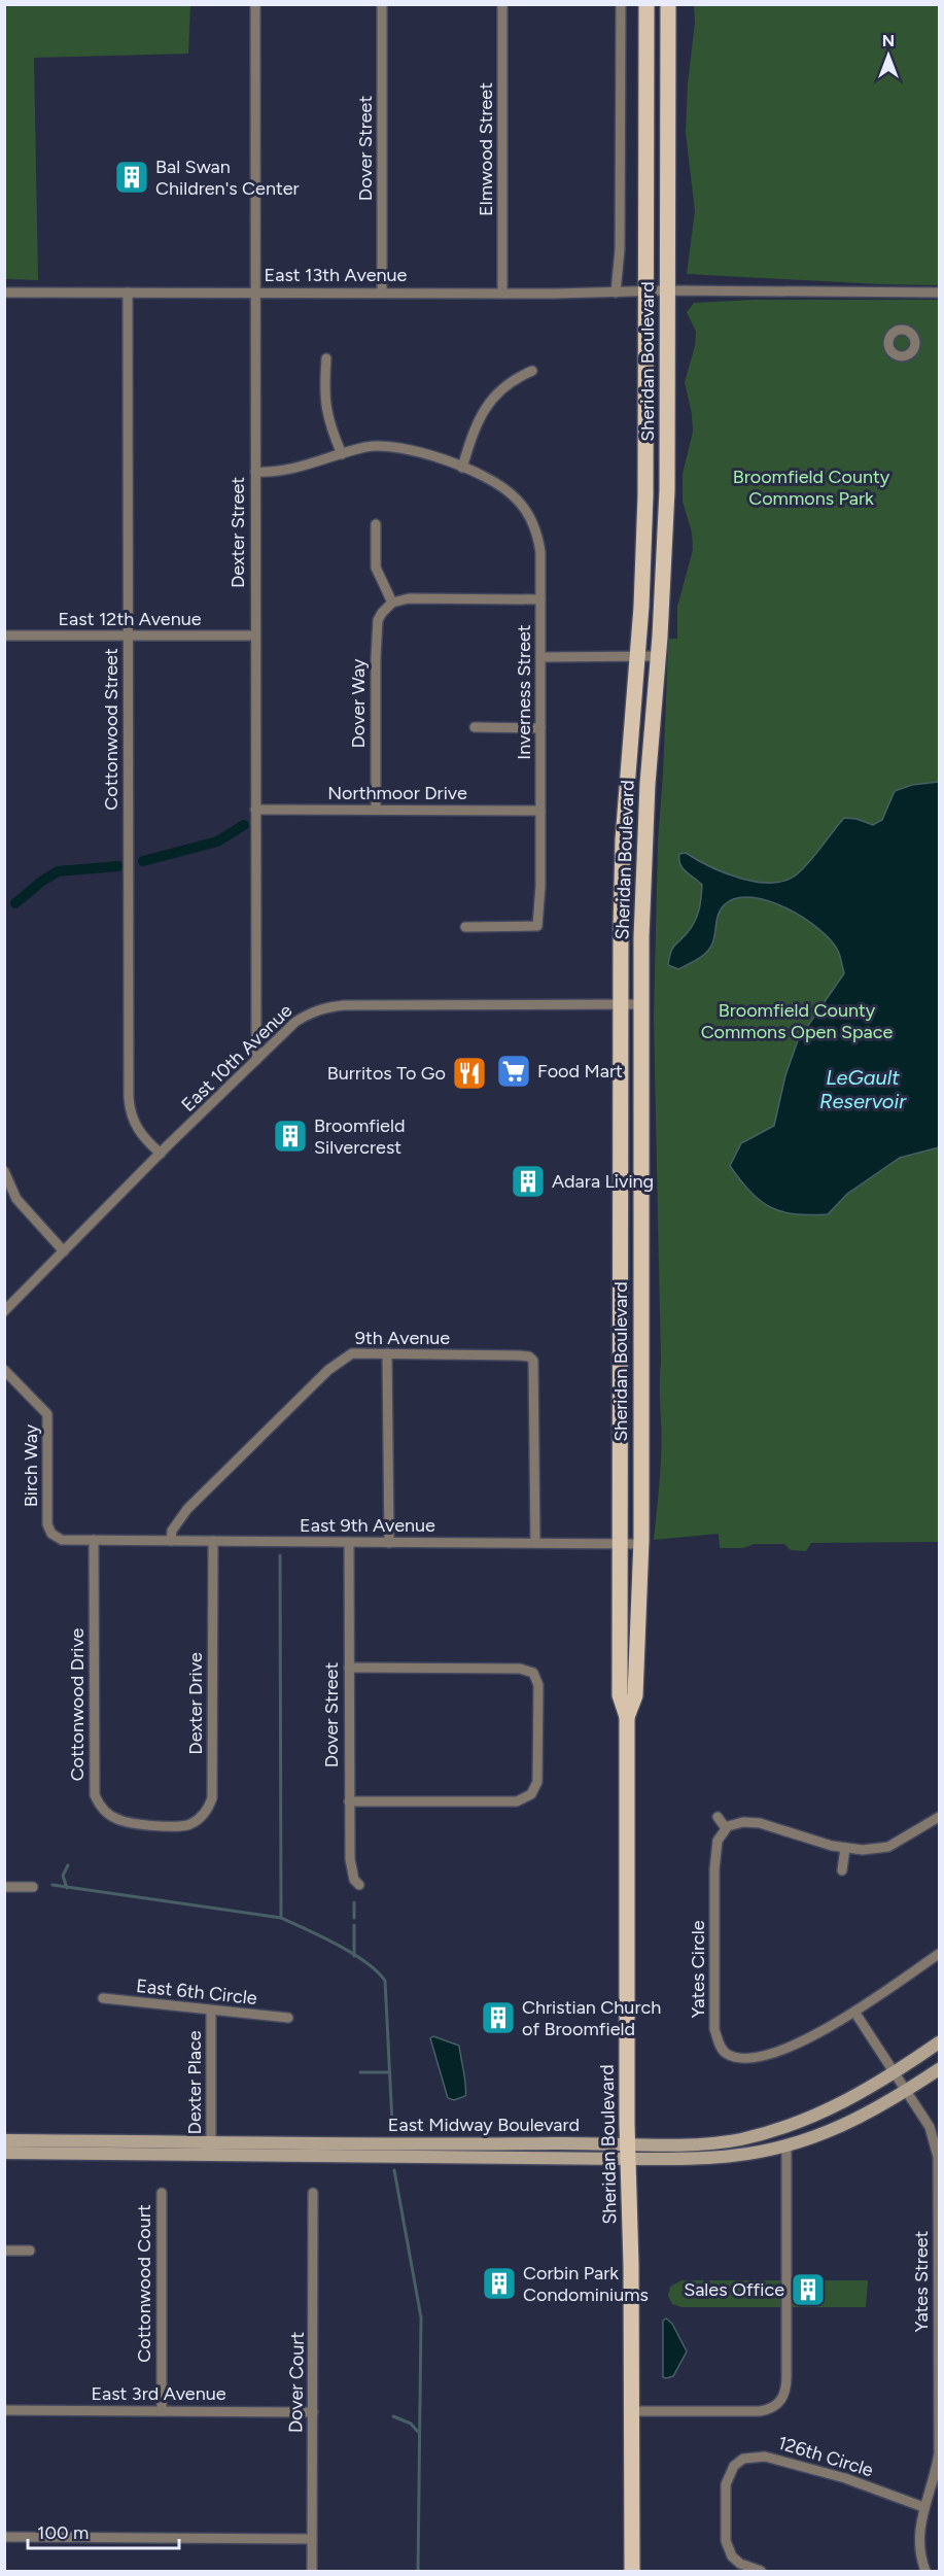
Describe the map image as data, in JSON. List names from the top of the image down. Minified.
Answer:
{"streets":{"main road":["Sheridan Boulevard","East Midway Boulevard"],"street":["Dover Street","Elmwood Street","East 13th Avenue","Dexter Street","East 12th Avenue","Inverness Street","Dover Way","Cottonwood Street","Northmoor Drive","East 10th Avenue","9th Avenue","Birch Way","East 9th Avenue","Dexter Drive","Cottonwood Drive","Yates Circle","East 6th Circle","Dexter Place","Yates Street","Cottonwood Court","Dover Court","East 3rd Avenue","126th Circle"]},"crossings":[["Dover Street","East 13th Avenue"],["Dover Street","East 9th Avenue"],["Elmwood Street","East 13th Avenue"],["East 13th Avenue","Sheridan Boulevard"],["East 13th Avenue","Dexter Street"],["East 13th Avenue","Cottonwood Street"],["Sheridan Boulevard","East 10th Avenue"],["Sheridan Boulevard","East 9th Avenue"],["Sheridan Boulevard","East Midway Boulevard"],["Dexter Street","East 12th Avenue"],["Dexter Street","Northmoor Drive"],["Dexter Street","East 10th Avenue"],["East 12th Avenue","Cottonwood Street"],["Inverness Street","Northmoor Drive"],["Dover Way","Northmoor Drive"],["Cottonwood Street","East 10th Avenue"],["9th Avenue","East 9th Avenue"],["Birch Way","East 9th Avenue"],["Birch Way","Cottonwood Drive"],["East 9th Avenue","Dexter Drive"],["East 9th Avenue","Cottonwood Drive"],["Dexter Drive","Cottonwood Drive"],["Yates Circle","Yates Street"],["East 6th Circle","Dexter Place"],["Dexter Place","East Midway Boulevard"],["East Midway Boulevard","Yates Street"],["Yates Street","126th Circle"],["Cottonwood Court","East 3rd Avenue"],["Dover Court","East 3rd Avenue"]],"water":["LeGault Reservoir"],"parks":["Broomfield County Commons Park","Broomfield County Commons Open Space"],"places":{"building":["Bal Swan Children's Center","Broomfield Silvercrest","Adara Living","Christian Church of Broomfield","Corbin Park Condominiums","Sales Office"],"supermarket":["Food Mart"],"restaurant":["Burritos To Go"]},"scale_bar":"100 m","north":"top"}
